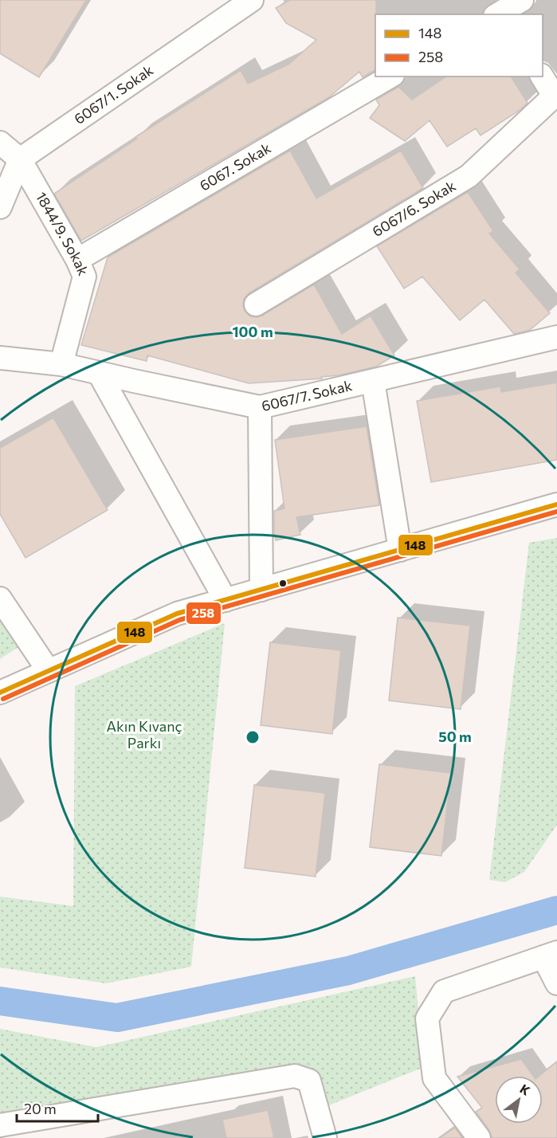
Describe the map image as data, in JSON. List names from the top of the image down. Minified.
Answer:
{"streets":{"street":["6067/1. Sokak","6067. Sokak","6067/6. Sokak","1844/9. Sokak","6067/7. Sokak"]},"crossings":[["6067/1. Sokak","1844/9. Sokak"],["6067. Sokak","1844/9. Sokak"],["1844/9. Sokak","6067/7. Sokak"]],"parks":["Akın Kıvanç Parkı"],"lines":["transit line 148","transit line 258"],"legend":["148","258"],"scale_bar":"20 m","north":"top right","rings":["100 m","50 m"]}
